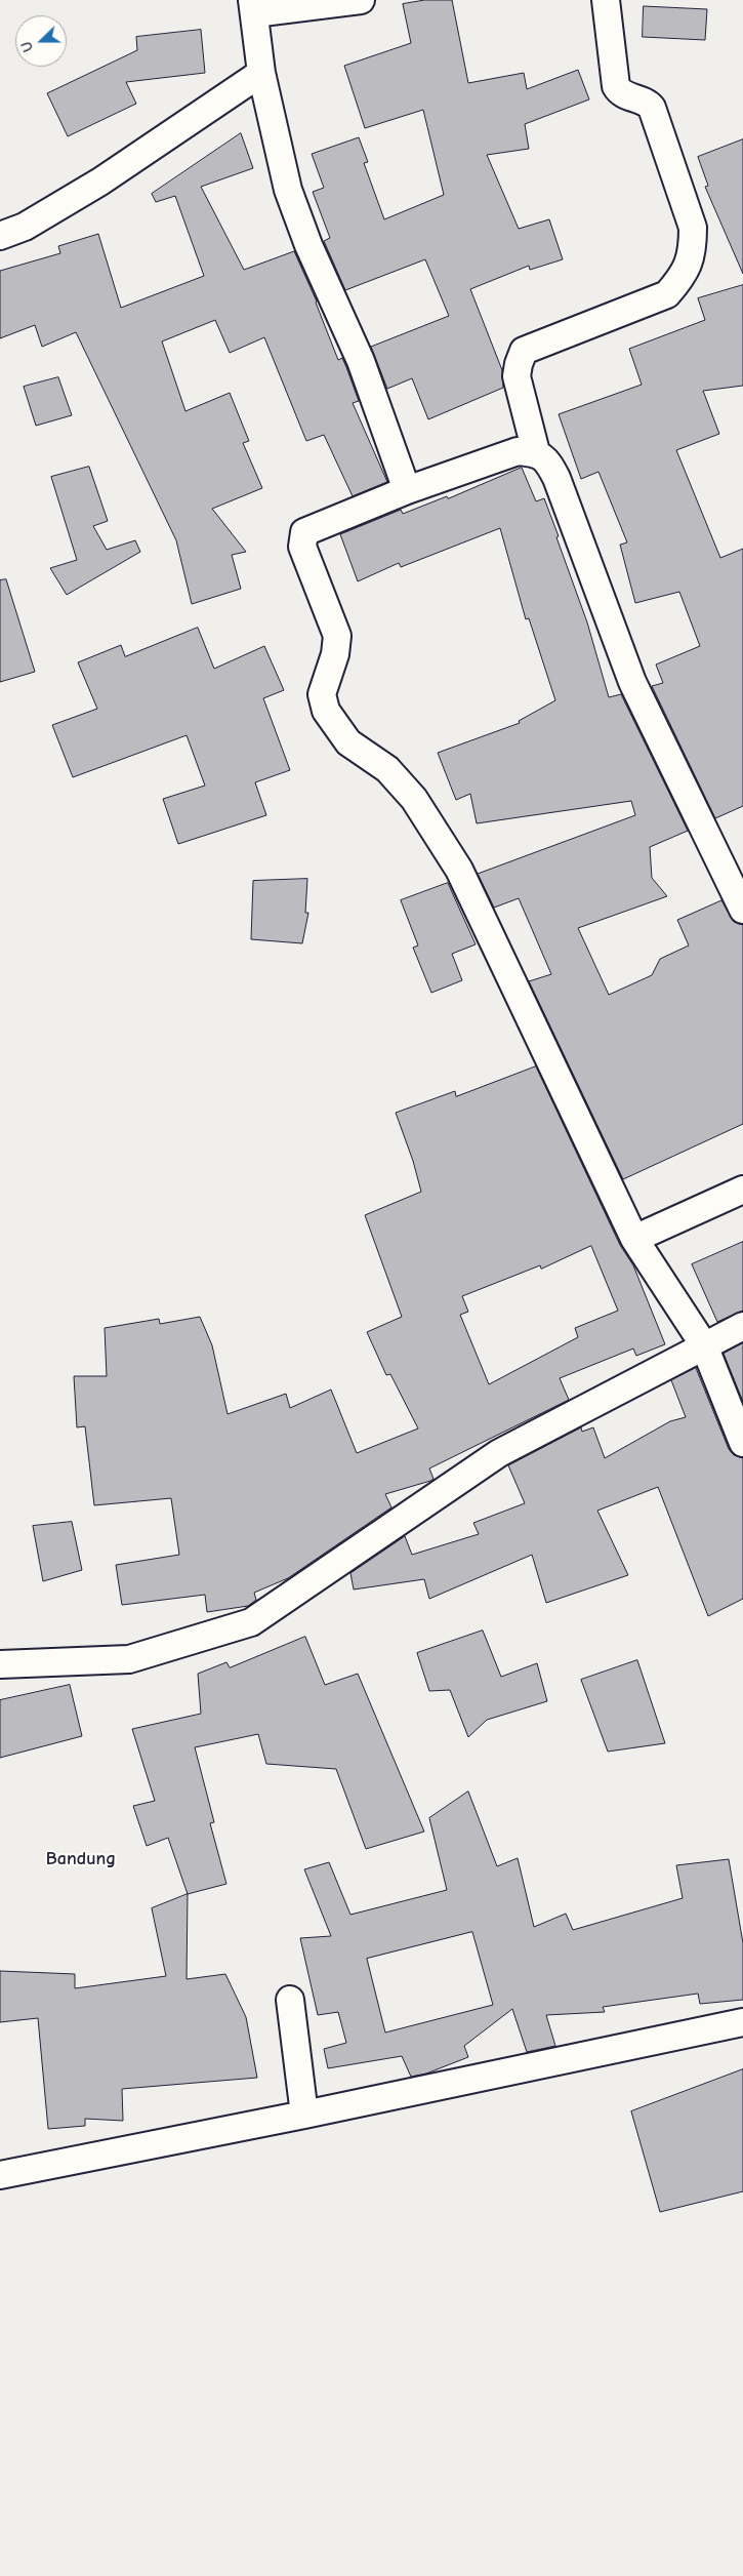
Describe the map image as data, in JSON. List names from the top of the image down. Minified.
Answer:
{"districts":["Bandung"],"north":"left"}
